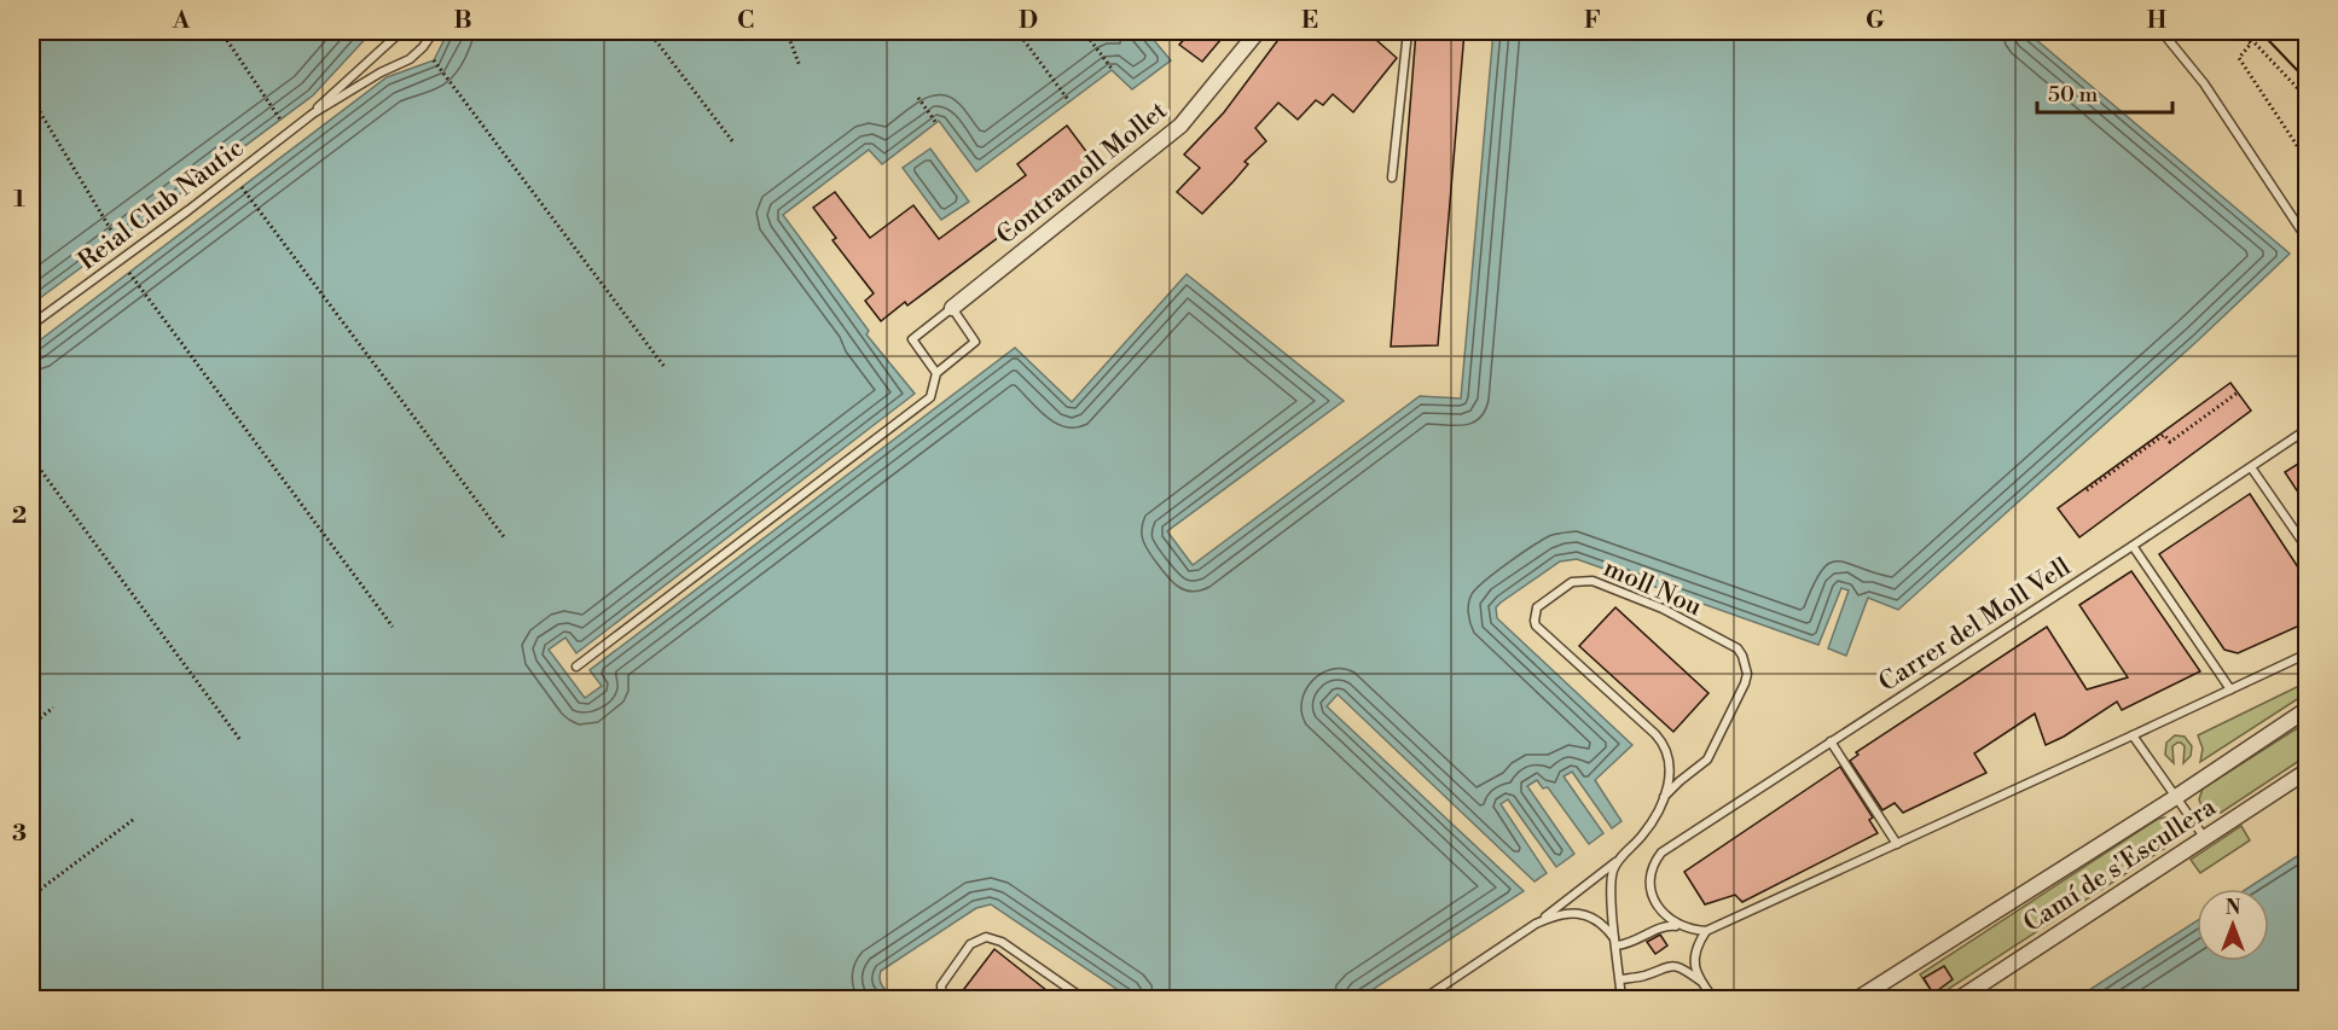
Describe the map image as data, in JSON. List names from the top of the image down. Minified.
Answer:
{"streets":{"street":["Contramoll Mollet","Camí de s'Escullera"],"lane":["Reial Club Nàutic","moll Nou","Carrer del Moll Vell"]},"scale_bar":"50 m","north":"top","grid":{"columns":["A","B","C","D","E","F","G","H"],"rows":["1","2","3"]}}
